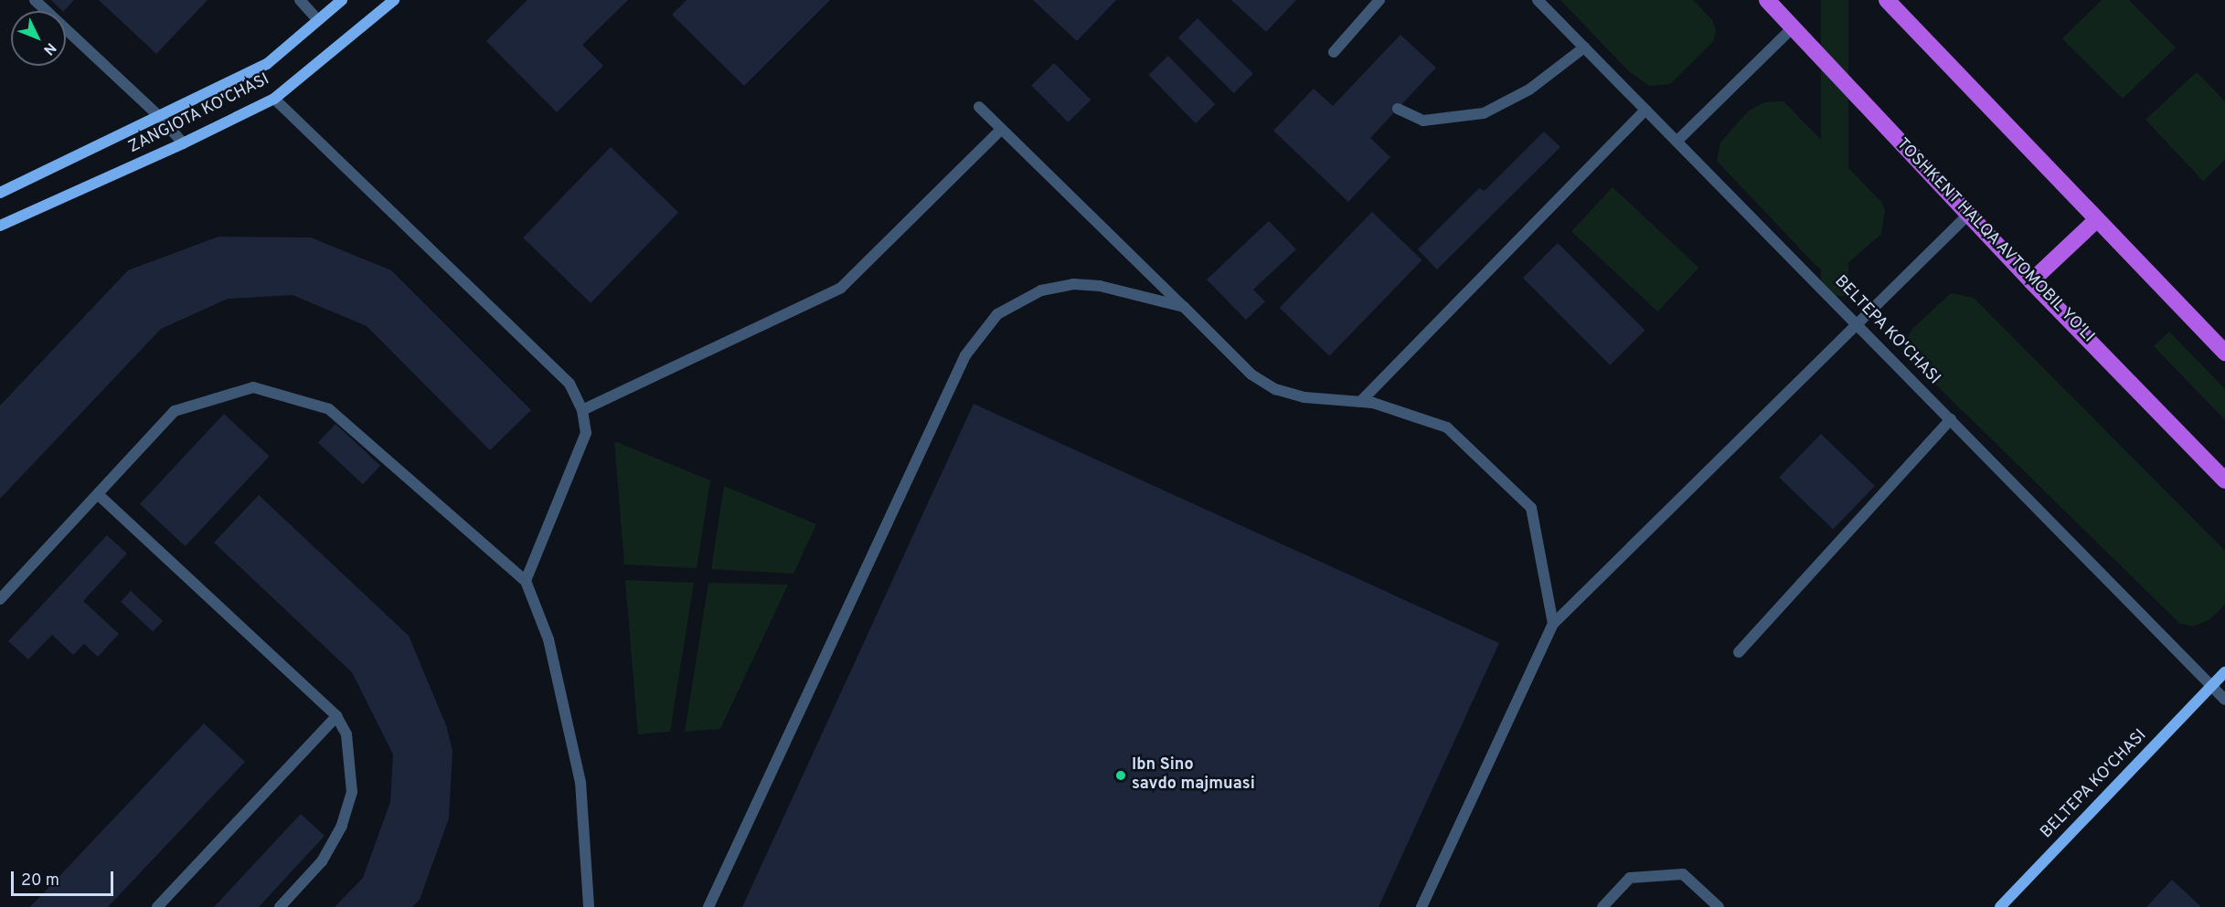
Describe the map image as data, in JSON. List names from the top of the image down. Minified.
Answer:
{"streets":{"highway":["TOSHKENT HALQA AVTOMOBIL YO'LI"],"main road":["ZANGIOTA KO'CHASI","BELTEPA KO'CHASI"]},"places":["Ibn Sino savdo majmuasi"],"scale_bar":"20 m","north":"bottom right"}
